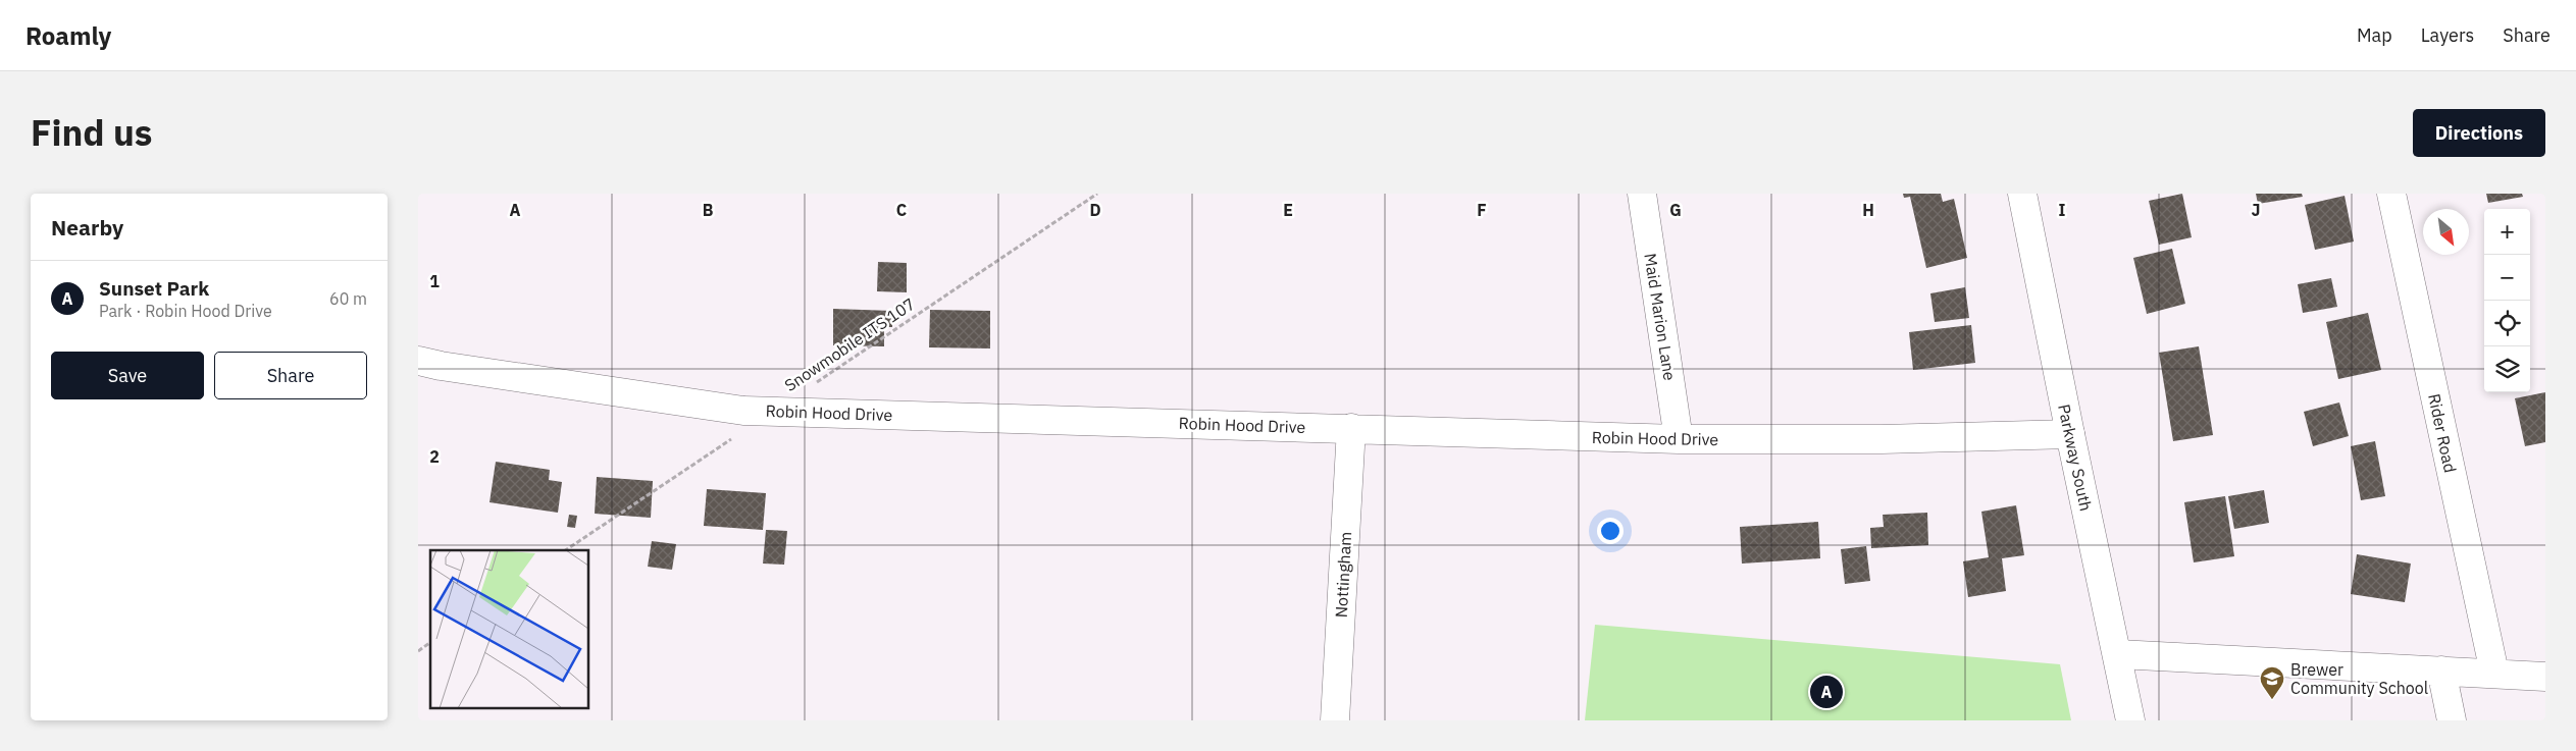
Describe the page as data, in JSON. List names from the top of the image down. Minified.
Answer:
{"streets":{"street":["Maid Marion Lane","Robin Hood Drive","Rider Road","Parkway South","Nottingham"],"path":["Snowmobile ITS 107"]},"crossings":[["Maid Marion Lane","Robin Hood Drive"],["Robin Hood Drive","Parkway South"],["Robin Hood Drive","Nottingham"]],"places":{"school or university":["Brewer Community School"]},"north":"bottom right","page":{"header":"Roamly","nav":["Map","Layers","Share"],"title":"Find us","buttons":["Directions",["Save","Share"]],"heading":"Nearby","map_buttons":["+","−"],"list":[{"mark":"A","name":"Sunset Park","note":"Park · Robin Hood Drive","value":"60 m"}],"pins":"A"},"grid":{"columns":["A","B","C","D","E","F","G","H","I","J"],"rows":["1","2"]}}
